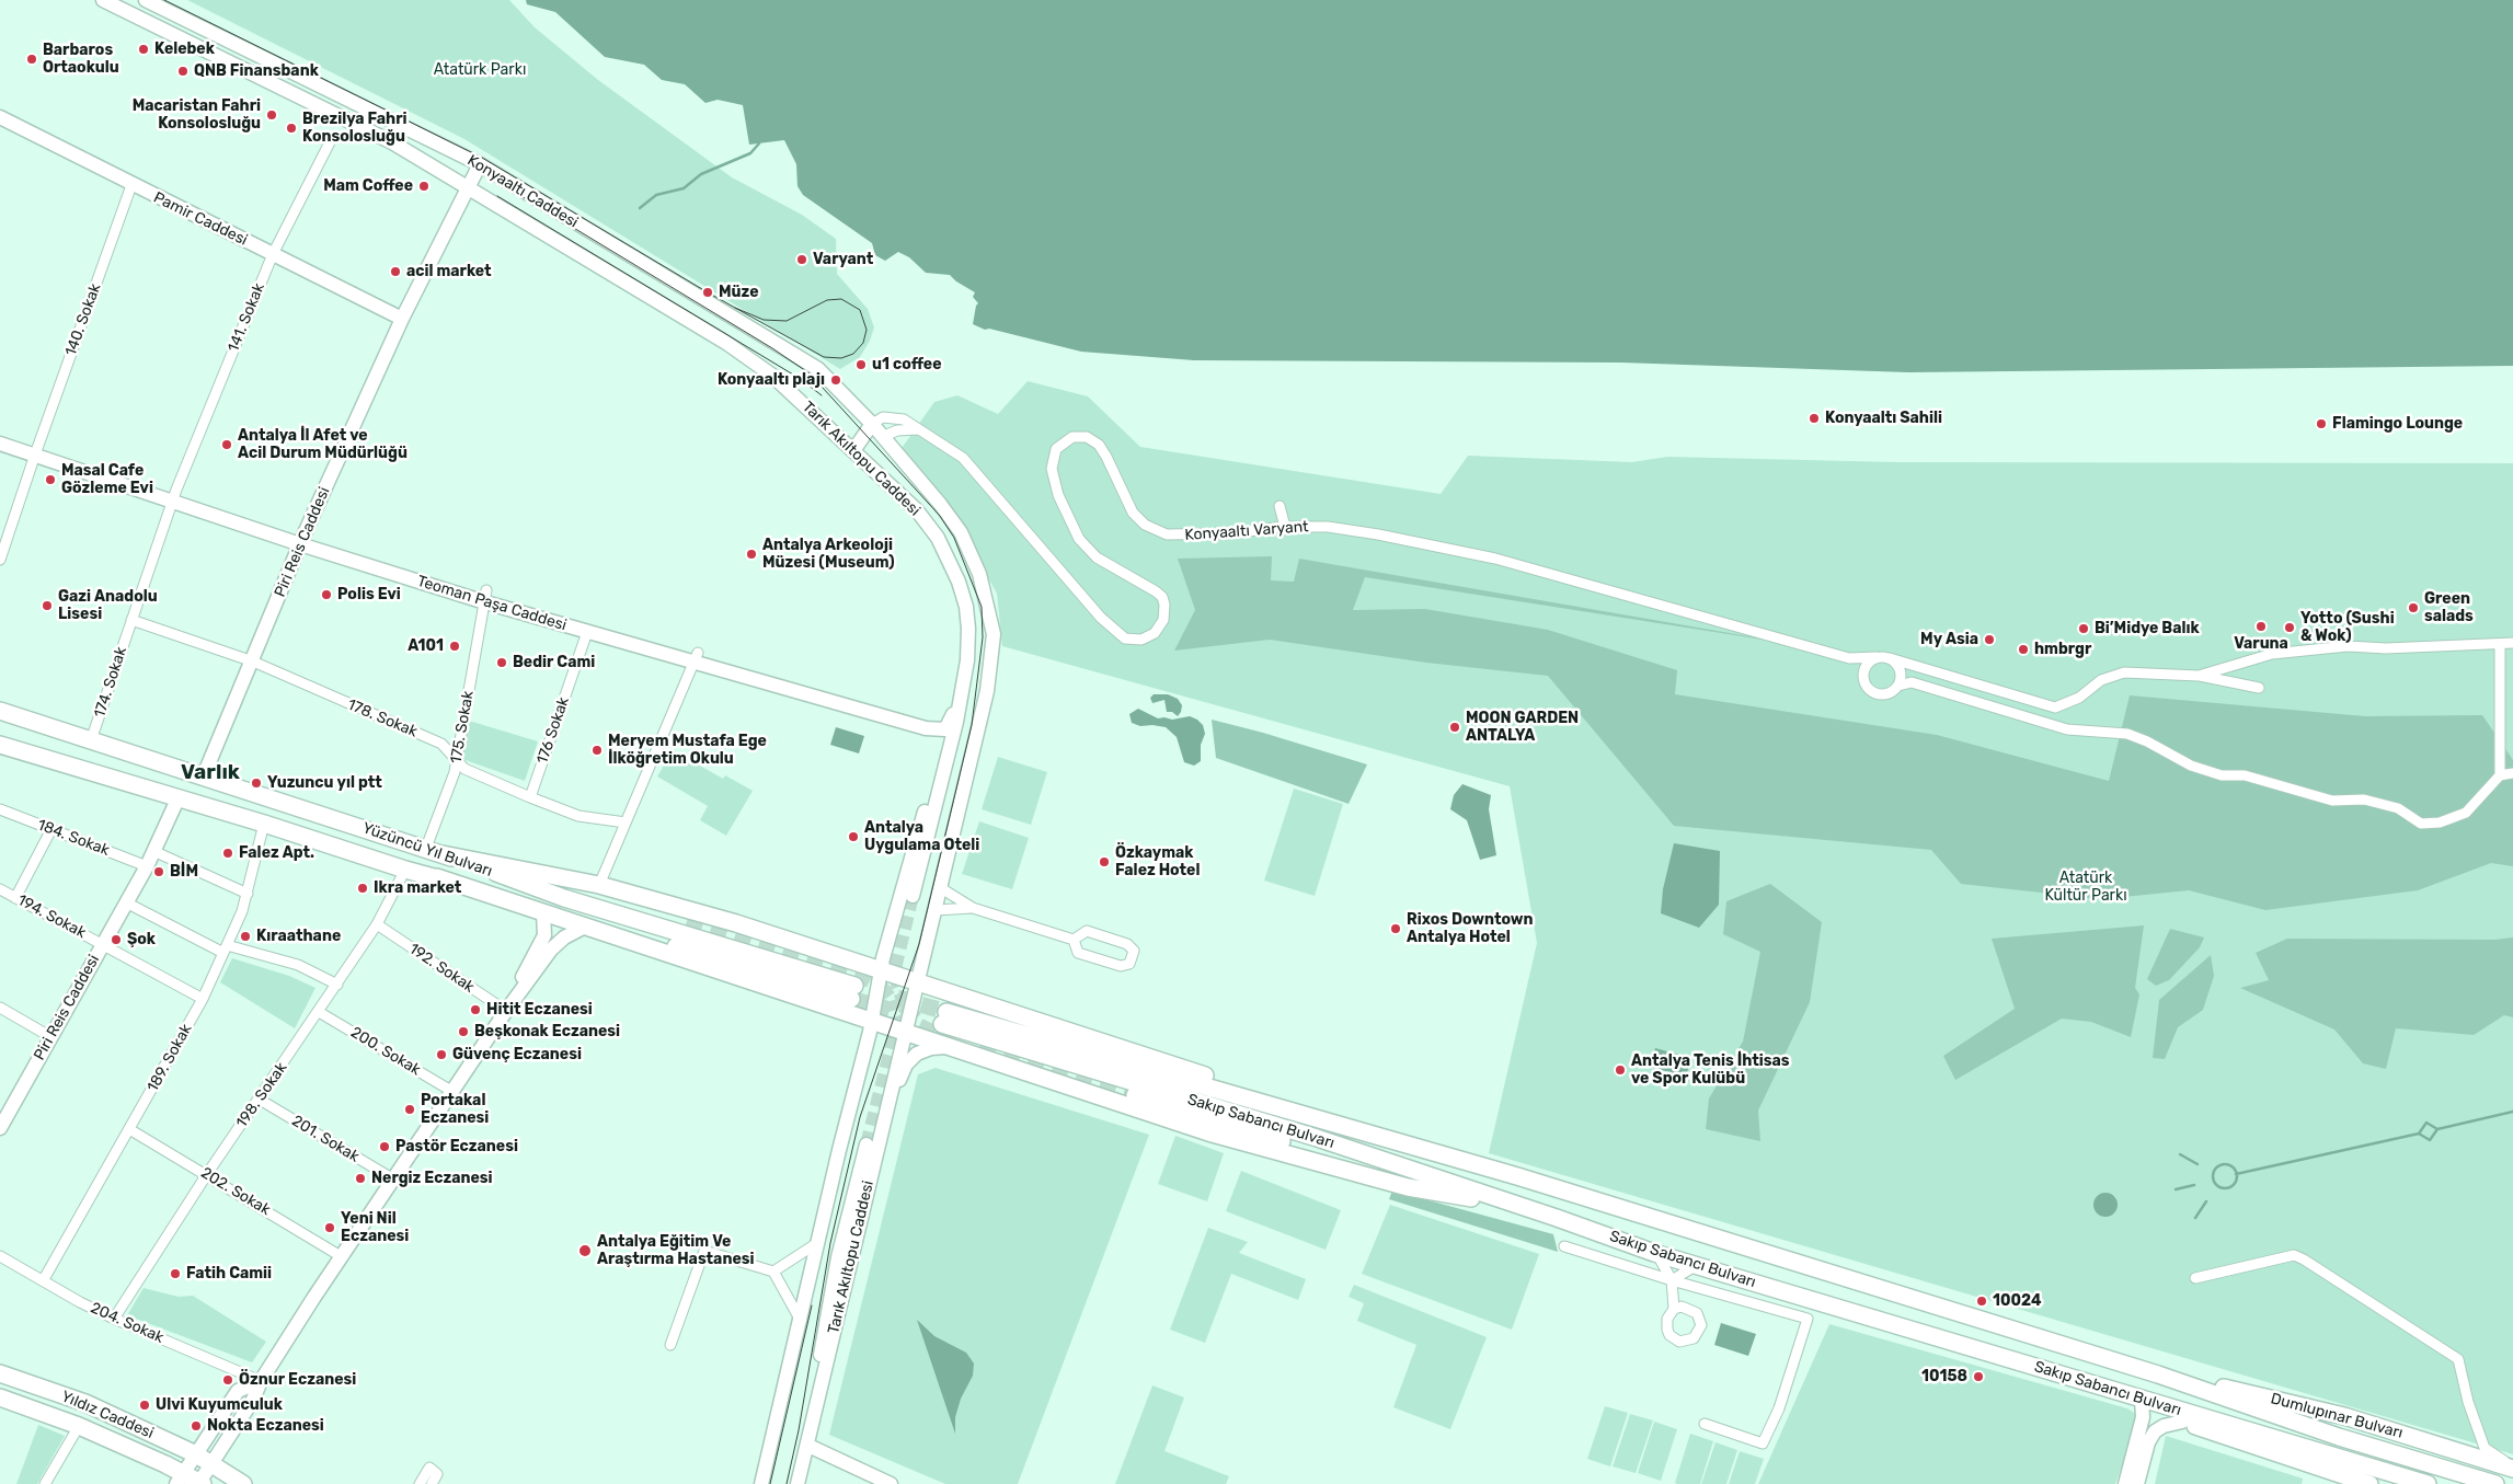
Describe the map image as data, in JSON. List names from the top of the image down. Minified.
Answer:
{"streets":{"main road":["Konyaaltı Caddesi","Pamir Caddesi","Tarık Akıltopu Caddesi","Piri Reis Caddesi","Teoman Paşa Caddesi","Yüzüncü Yıl Bulvarı","Sakıp Sabancı Bulvarı","Yıldız Caddesi","Dumlupınar Bulvarı"],"street":["141. Sokak","140. Sokak","Konyaaltı Varyant","174. Sokak","178. Sokak","175. Sokak","176 Sokak","184. Sokak","194. Sokak","192. Sokak","200. Sokak","189. Sokak","198. Sokak","201. Sokak","202. Sokak","204. Sokak"]},"crossings":[["Konyaaltı Caddesi","Tarık Akıltopu Caddesi"],["Konyaaltı Caddesi","Piri Reis Caddesi"],["Pamir Caddesi","141. Sokak"],["Pamir Caddesi","140. Sokak"],["Pamir Caddesi","Piri Reis Caddesi"],["141. Sokak","Teoman Paşa Caddesi"],["141. Sokak","174. Sokak"],["140. Sokak","Teoman Paşa Caddesi"],["Piri Reis Caddesi","Teoman Paşa Caddesi"],["Piri Reis Caddesi","178. Sokak"],["Piri Reis Caddesi","184. Sokak"],["Piri Reis Caddesi","Yüzüncü Yıl Bulvarı"],["Piri Reis Caddesi","194. Sokak"],["Teoman Paşa Caddesi","174. Sokak"],["Teoman Paşa Caddesi","175. Sokak"],["Teoman Paşa Caddesi","176 Sokak"],["174. Sokak","178. Sokak"],["174. Sokak","Yüzüncü Yıl Bulvarı"],["178. Sokak","175. Sokak"],["178. Sokak","176 Sokak"],["175. Sokak","Yüzüncü Yıl Bulvarı"],["Yüzüncü Yıl Bulvarı","189. Sokak"],["Yüzüncü Yıl Bulvarı","198. Sokak"],["194. Sokak","189. Sokak"],["192. Sokak","198. Sokak"],["200. Sokak","198. Sokak"],["189. Sokak","202. Sokak"],["189. Sokak","204. Sokak"],["198. Sokak","201. Sokak"],["198. Sokak","202. Sokak"],["198. Sokak","204. Sokak"],["Sakıp Sabancı Bulvarı","Dumlupınar Bulvarı"]],"districts":["Varlık"],"parks":["Atatürk Parkı","Atatürk Kültür Parkı"],"places":["Kelebek","Barbaros Ortaokulu","QNB Finansbank","Macaristan Fahri Konsolosluğu","Brezilya Fahri Konsolosluğu","Mam Coffee","Varyant","acil market","Müze","u1 coffee","Konyaaltı plajı","Konyaaltı Sahili","Flamingo Lounge","Antalya İl Afet ve Acil Durum Müdürlüğü","Masal Cafe Gözleme Evi","Antalya Arkeoloji Müzesi (Museum)","Polis Evi","Gazi Anadolu Lisesi","Green salads","Varuna","Yotto (Sushi & Wok)","Bi’Midye Balık","My Asia","A101","hmbrgr","Bedir Cami","MOON GARDEN ANTALYA","Meryem Mustafa Ege İlköğretim Okulu","Yuzuncu yıl ptt","Antalya Uygulama Oteli","Falez Apt.","Özkaymak Falez Hotel","BİM","Ikra market","Rixos Downtown Antalya Hotel","Kıraathane","Şok","Hitit Eczanesi","Beşkonak Eczanesi","Güvenç Eczanesi","Antalya Tenis İhtisas ve Spor Kulübü","Portakal Eczanesi","Pastör Eczanesi","Nergiz Eczanesi","Yeni Nil Eczanesi","Antalya Eğitim Ve Araştırma Hastanesi","Fatih Camii","10024","10158","Öznur Eczanesi","Ulvi Kuyumculuk","Nokta Eczanesi"]}
